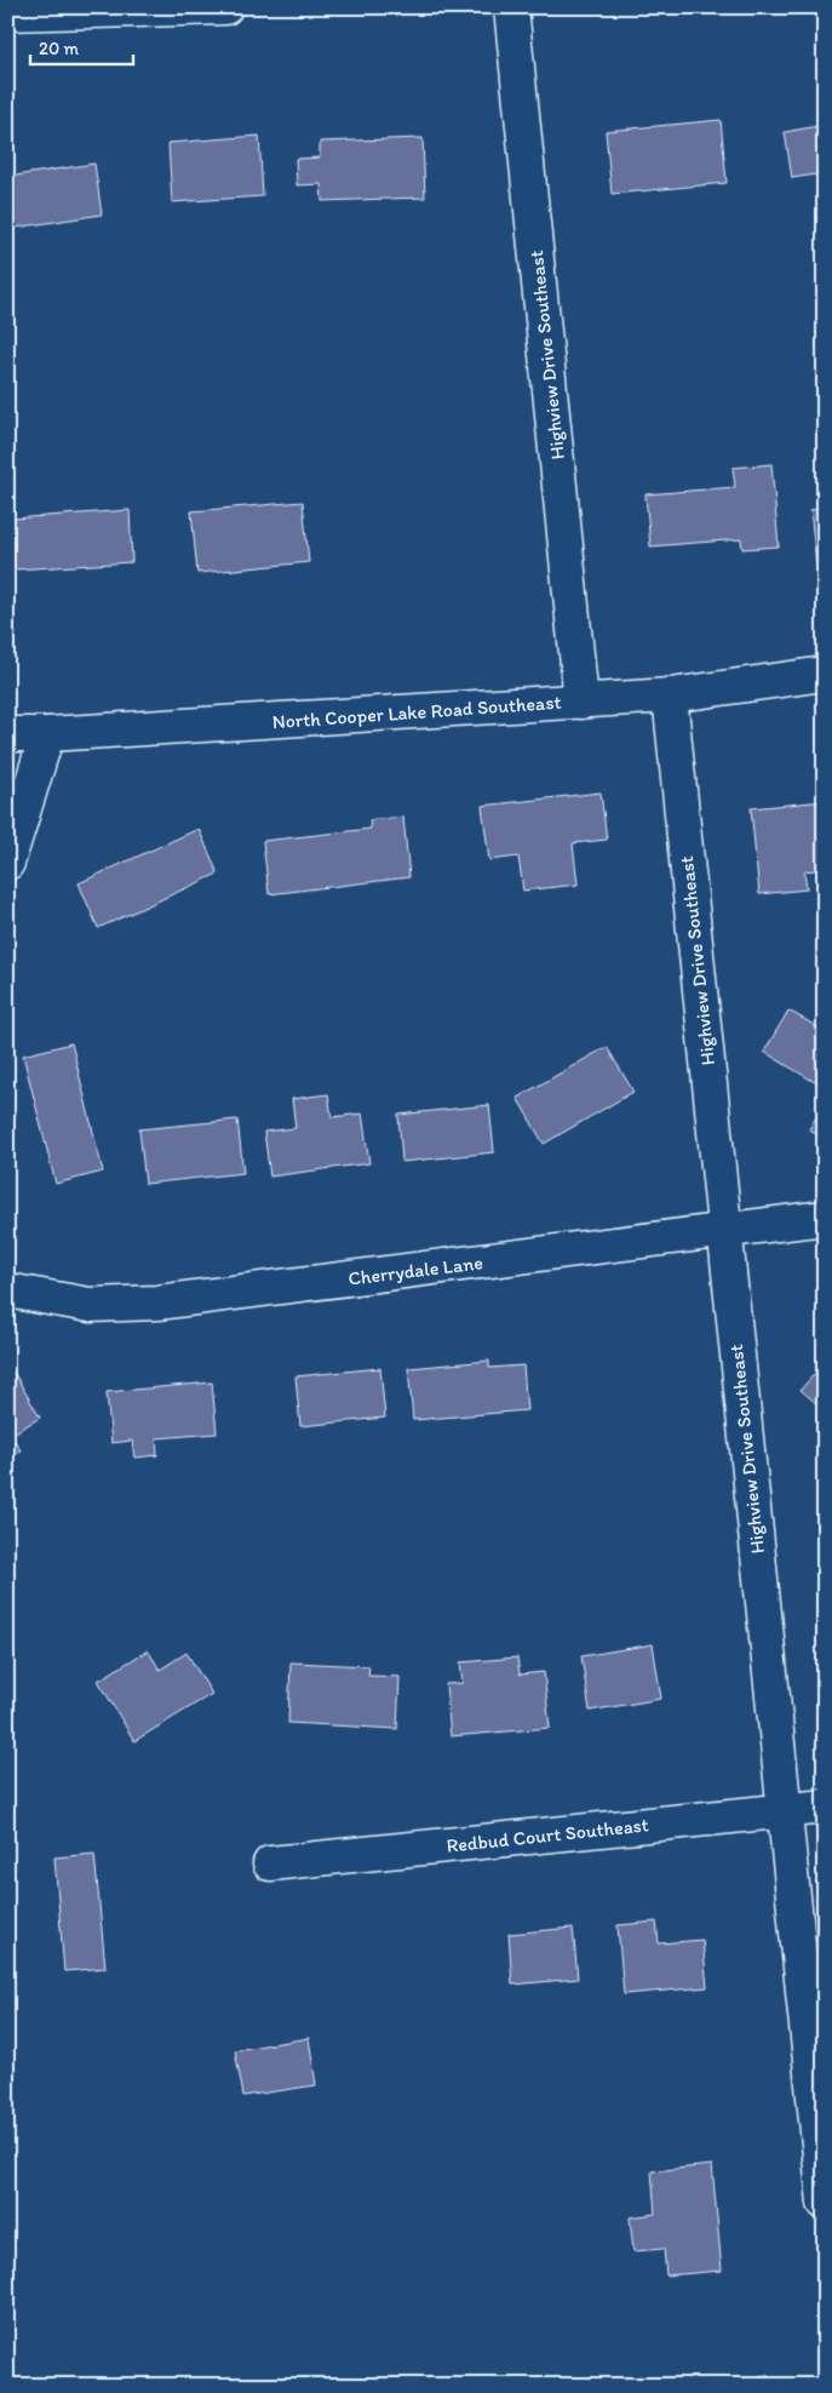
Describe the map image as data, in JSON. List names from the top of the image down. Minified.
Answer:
{"streets":{"street":["Highview Drive Southeast","North Cooper Lake Road Southeast","Cherrydale Lane","Redbud Court Southeast"]},"crossings":[["Highview Drive Southeast","North Cooper Lake Road Southeast"],["Highview Drive Southeast","Cherrydale Lane"],["Highview Drive Southeast","Redbud Court Southeast"]],"scale_bar":"20 m"}
